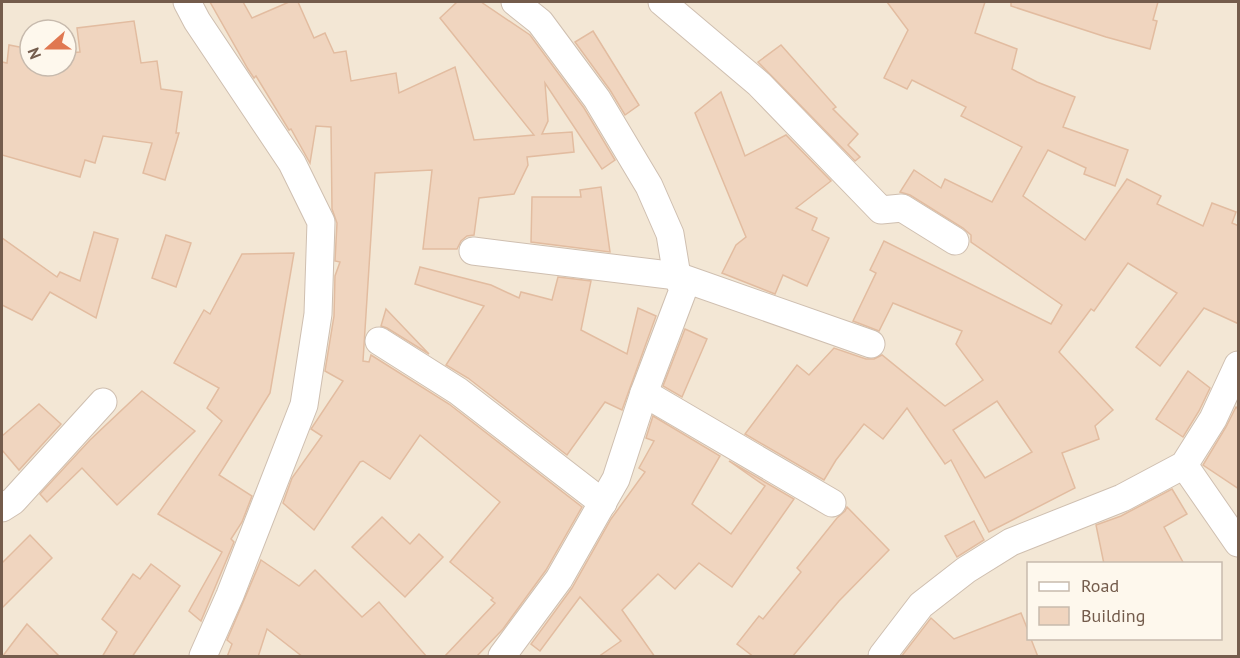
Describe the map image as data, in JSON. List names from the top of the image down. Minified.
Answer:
{"legend":["Road","Building"],"north":"left"}
